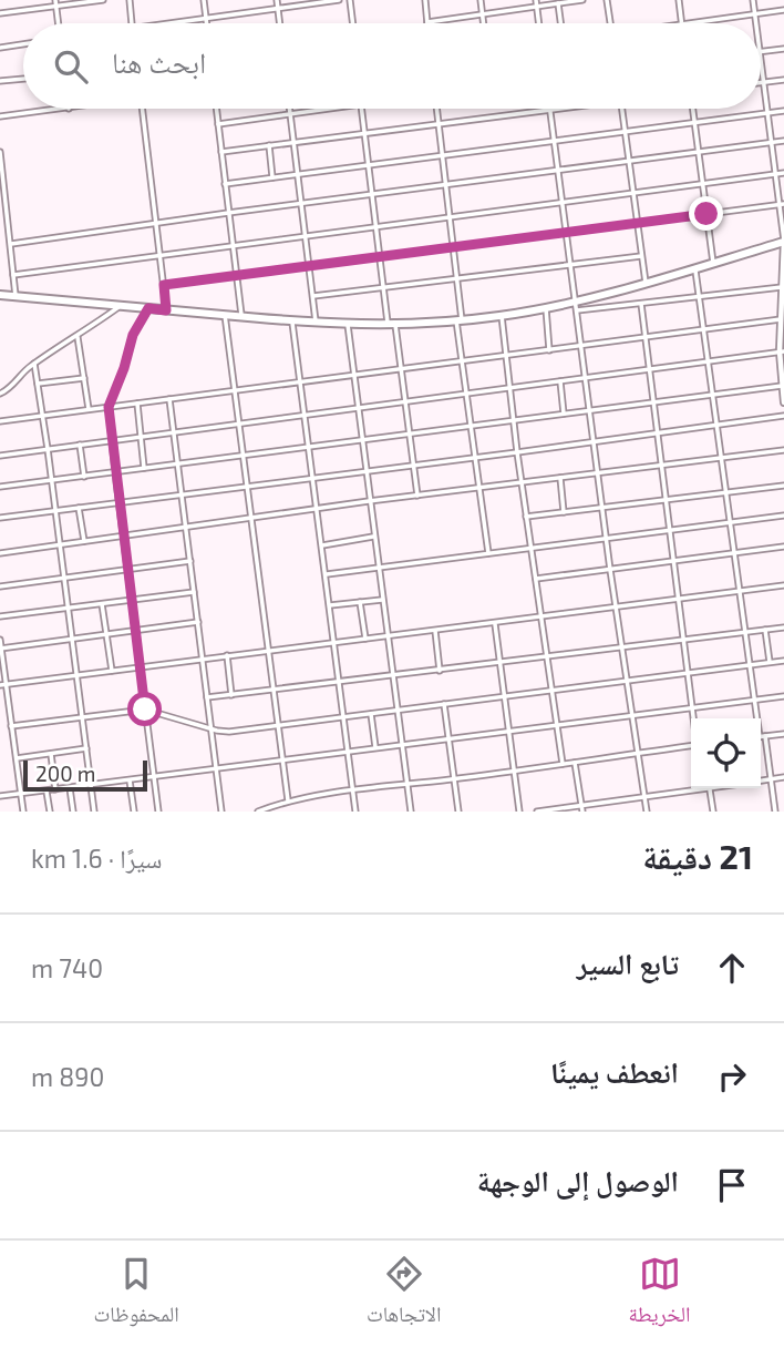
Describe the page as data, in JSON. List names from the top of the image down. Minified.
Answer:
{"scale_bar":"200 m","page":{"search":"ابحث هنا","scale":"200 m","heading":["21 دقيقة","سيرًا · 1.6 km"],"list":[["تابع السير","740 m"],["انعطف يمينًا","890 m"],"الوصول إلى الوجهة"],"nav":["الخريطة","الاتجاهات","المحفوظات"]}}
